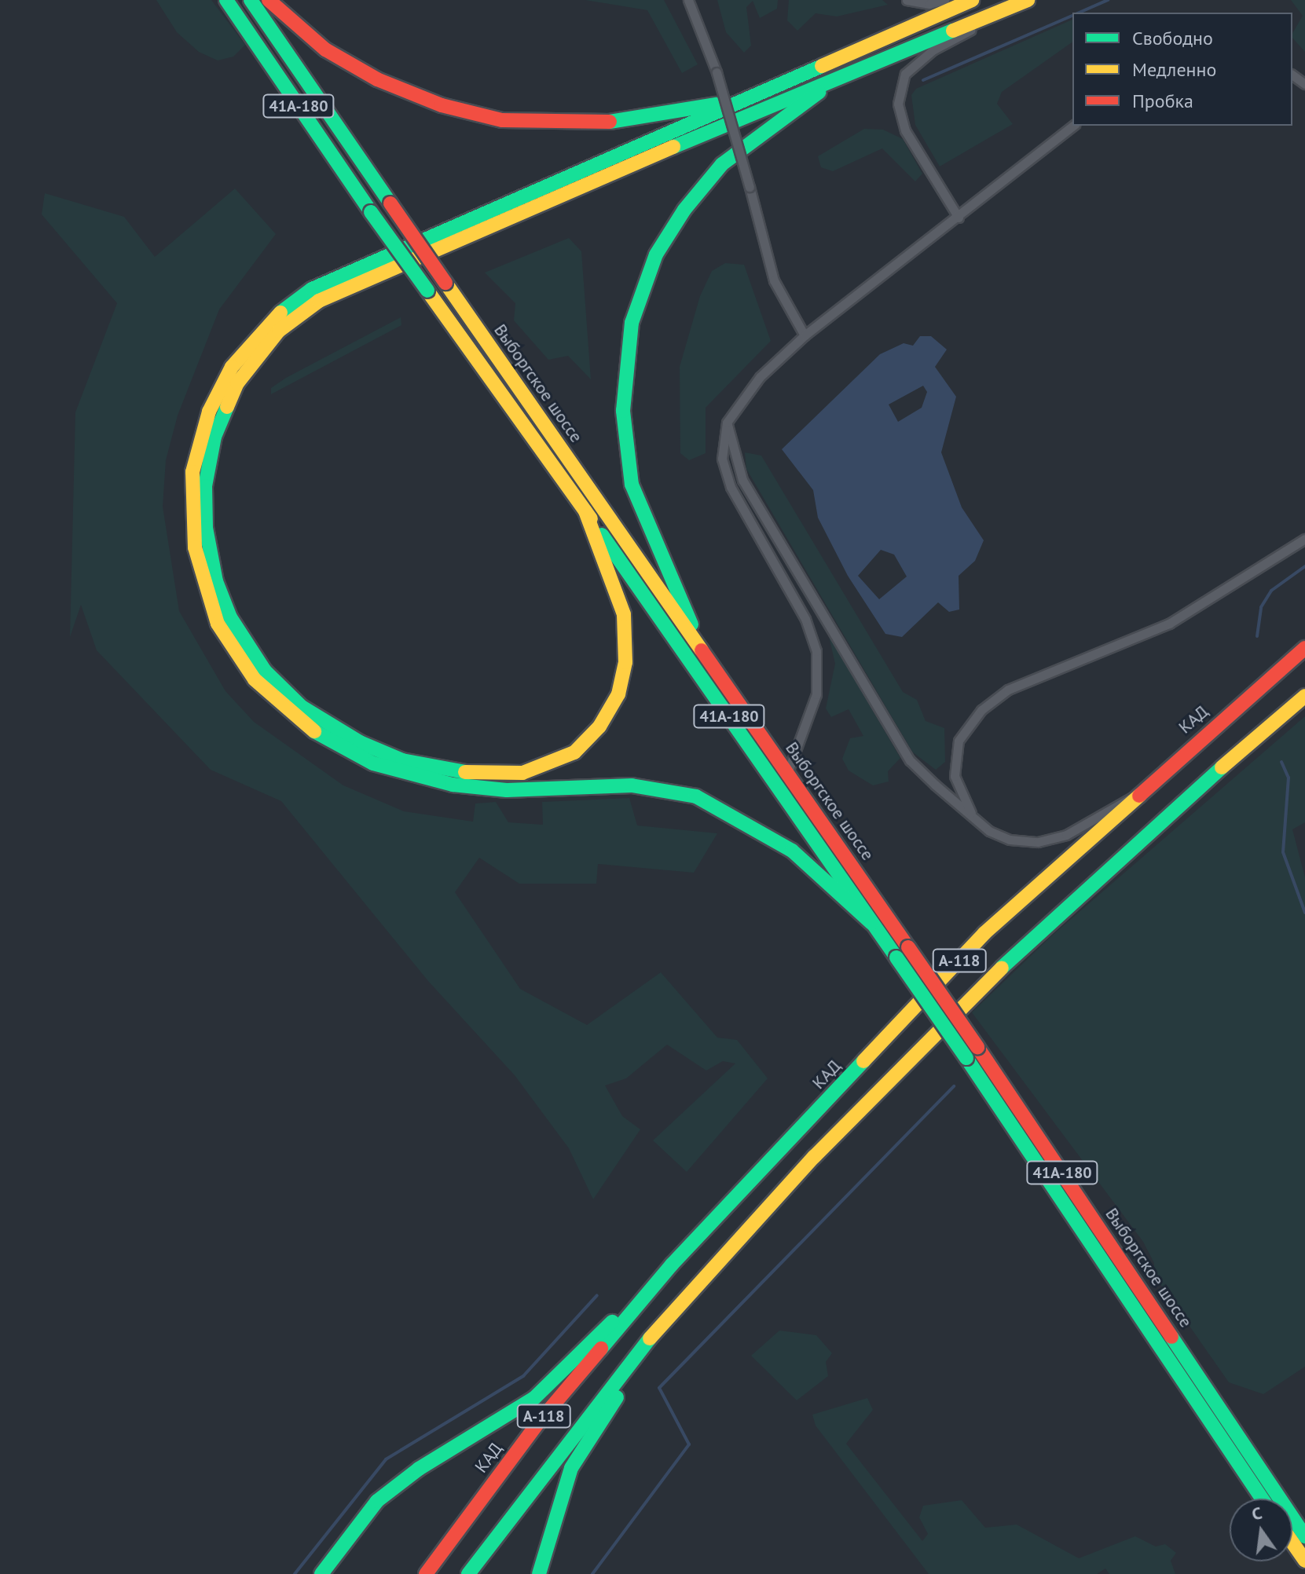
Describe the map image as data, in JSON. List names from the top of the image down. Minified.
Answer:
{"streets":{"main road":["41А-180","Выборгское шоссе","КАД","А-118"]},"legend":["Свободно","Медленно","Пробка"],"north":"top"}
